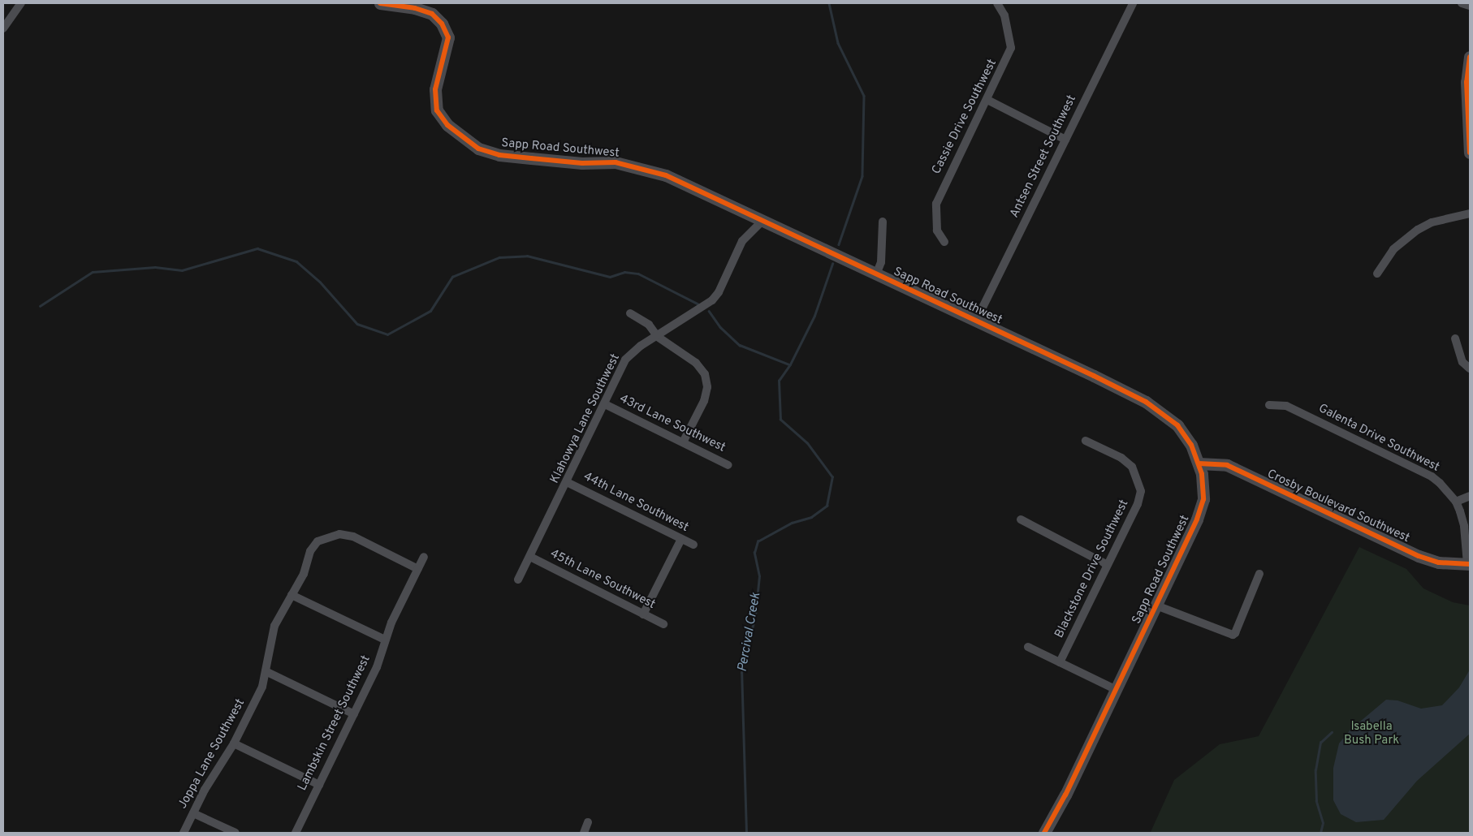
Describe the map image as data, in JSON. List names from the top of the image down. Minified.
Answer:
{"streets":{"street":["Cassie Drive Southwest","Sapp Road Southwest","Antsen Street Southwest","Klahowya Lane Southwest","43rd Lane Southwest","Galenta Drive Southwest","44th Lane Southwest","Crosby Boulevard Southwest","Blackstone Drive Southwest","45th Lane Southwest","Lambskin Street Southwest","Joppa Lane Southwest"]},"crossings":[["Sapp Road Southwest","Antsen Street Southwest"],["Sapp Road Southwest","Klahowya Lane Southwest"],["Sapp Road Southwest","Crosby Boulevard Southwest"],["Klahowya Lane Southwest","43rd Lane Southwest"],["Klahowya Lane Southwest","44th Lane Southwest"],["Klahowya Lane Southwest","45th Lane Southwest"],["Galenta Drive Southwest","Crosby Boulevard Southwest"],["Lambskin Street Southwest","Joppa Lane Southwest"]],"water":["Percival Creek"],"parks":["Isabella Bush Park"]}
